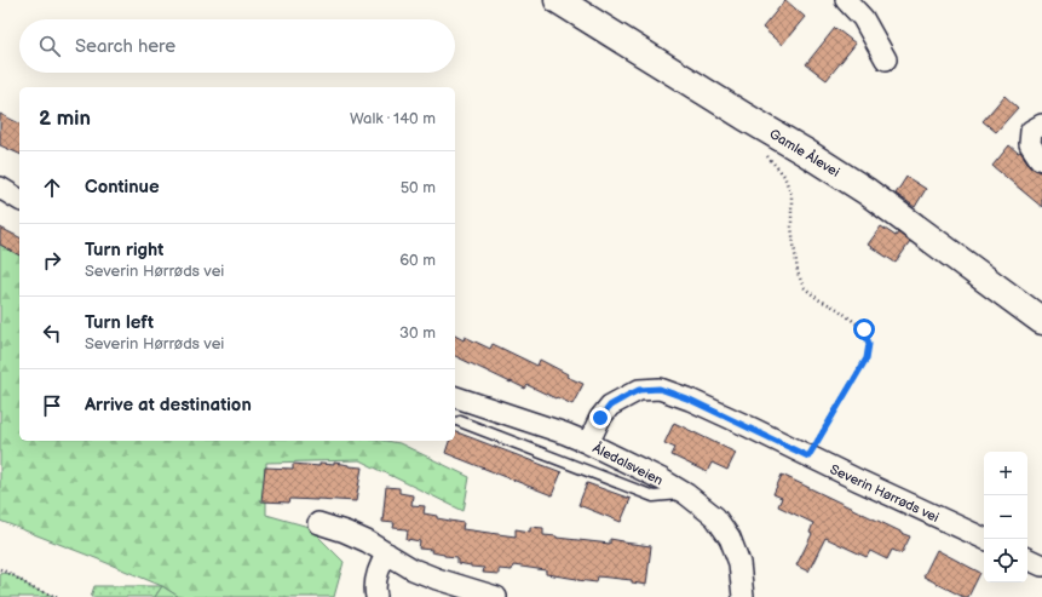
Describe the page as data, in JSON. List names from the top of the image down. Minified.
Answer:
{"streets":{"main road":["Gamle Ålevei"],"street":["Åledalsveien","Severin Hørrøds vei"]},"crossings":[["Åledalsveien","Severin Hørrøds vei"]],"page":{"search":"Search here","heading":["2 min","Walk · 140 m"],"list":[["Continue","50 m"],["Turn right","Severin Hørrøds vei","60 m"],["Turn left","Severin Hørrøds vei","30 m"],"Arrive at destination"],"map_buttons":["+","−"]}}
